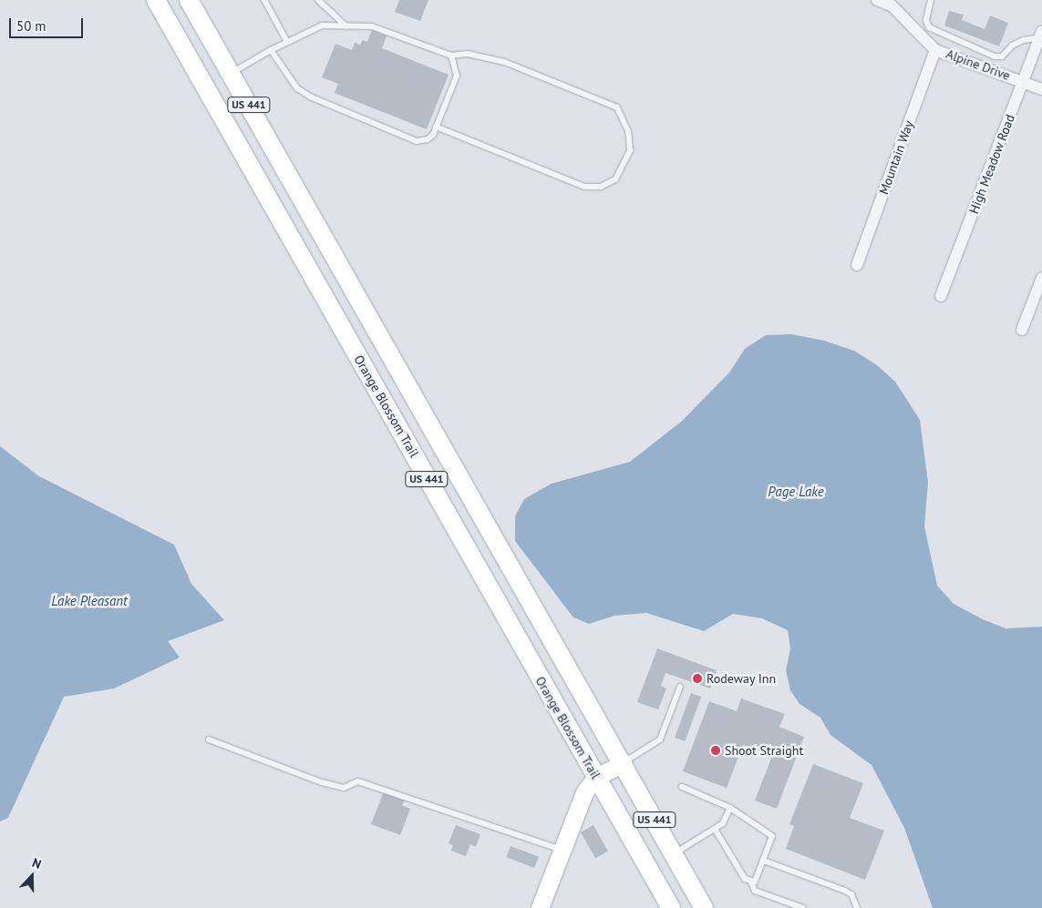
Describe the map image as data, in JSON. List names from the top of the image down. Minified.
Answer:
{"streets":{"main road":["US 441","Orange Blossom Trail"],"street":["Alpine Drive","Mountain Way","High Meadow Road"]},"crossings":[["Alpine Drive","Mountain Way"],["Alpine Drive","High Meadow Road"]],"water":["Page Lake","Lake Pleasant"],"places":["Rodeway Inn","Shoot Straight"],"scale_bar":"50 m","north":"top"}
